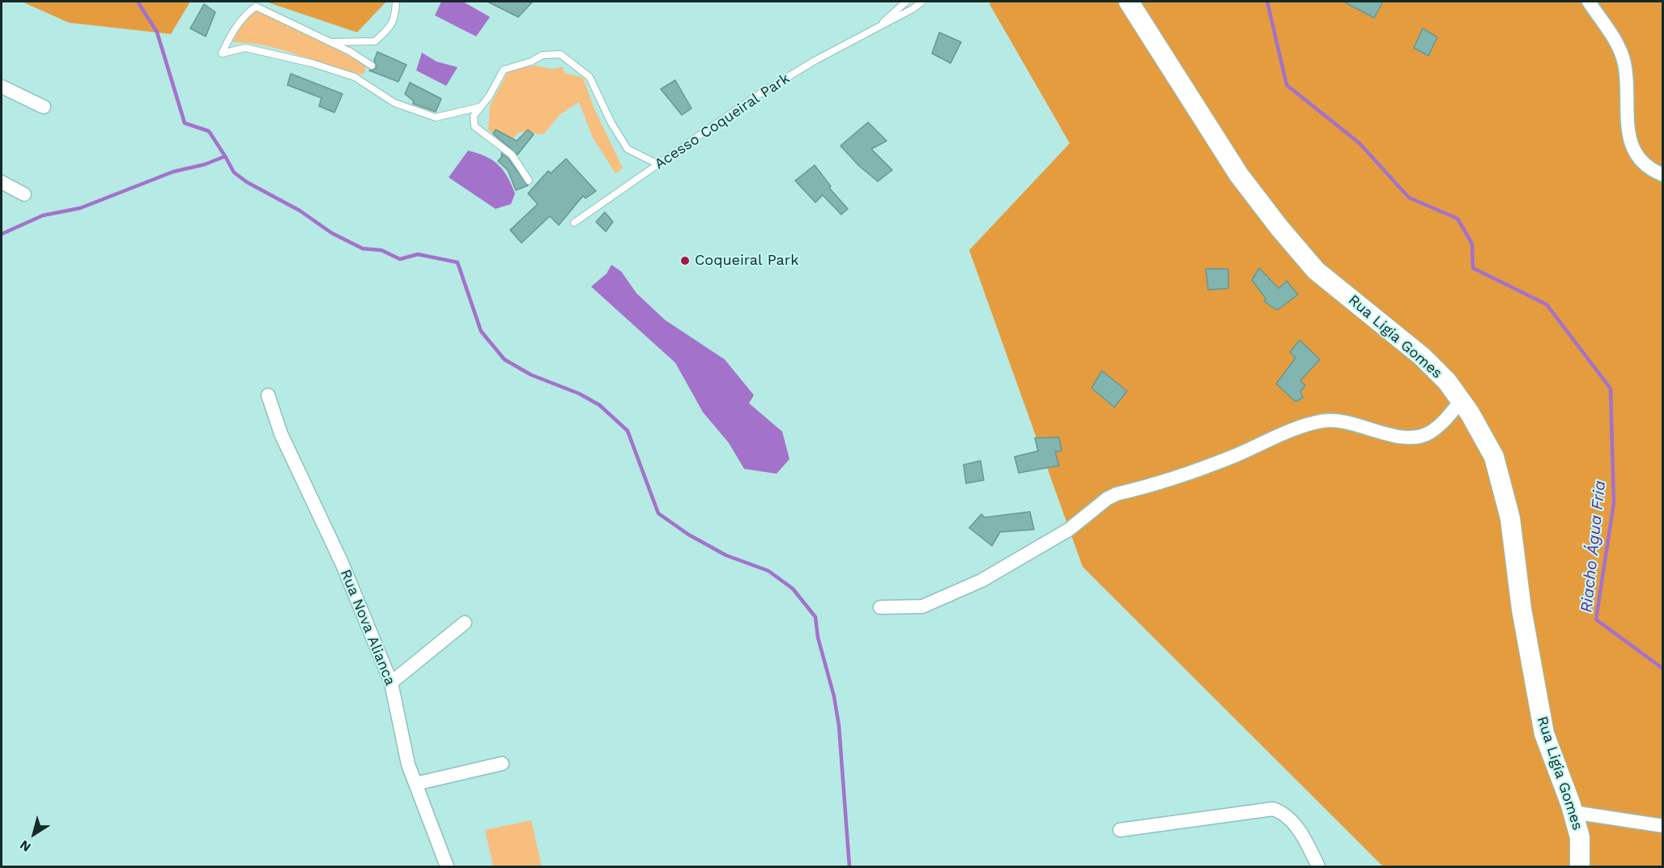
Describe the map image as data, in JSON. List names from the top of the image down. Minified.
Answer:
{"streets":{"street":["Rua Ligia Gomes","Rua Nova Alianca"],"lane":["Acesso Coqueiral Park"]},"water":["Riacho Água Fria"],"places":["Coqueiral Park"],"north":"bottom left"}
